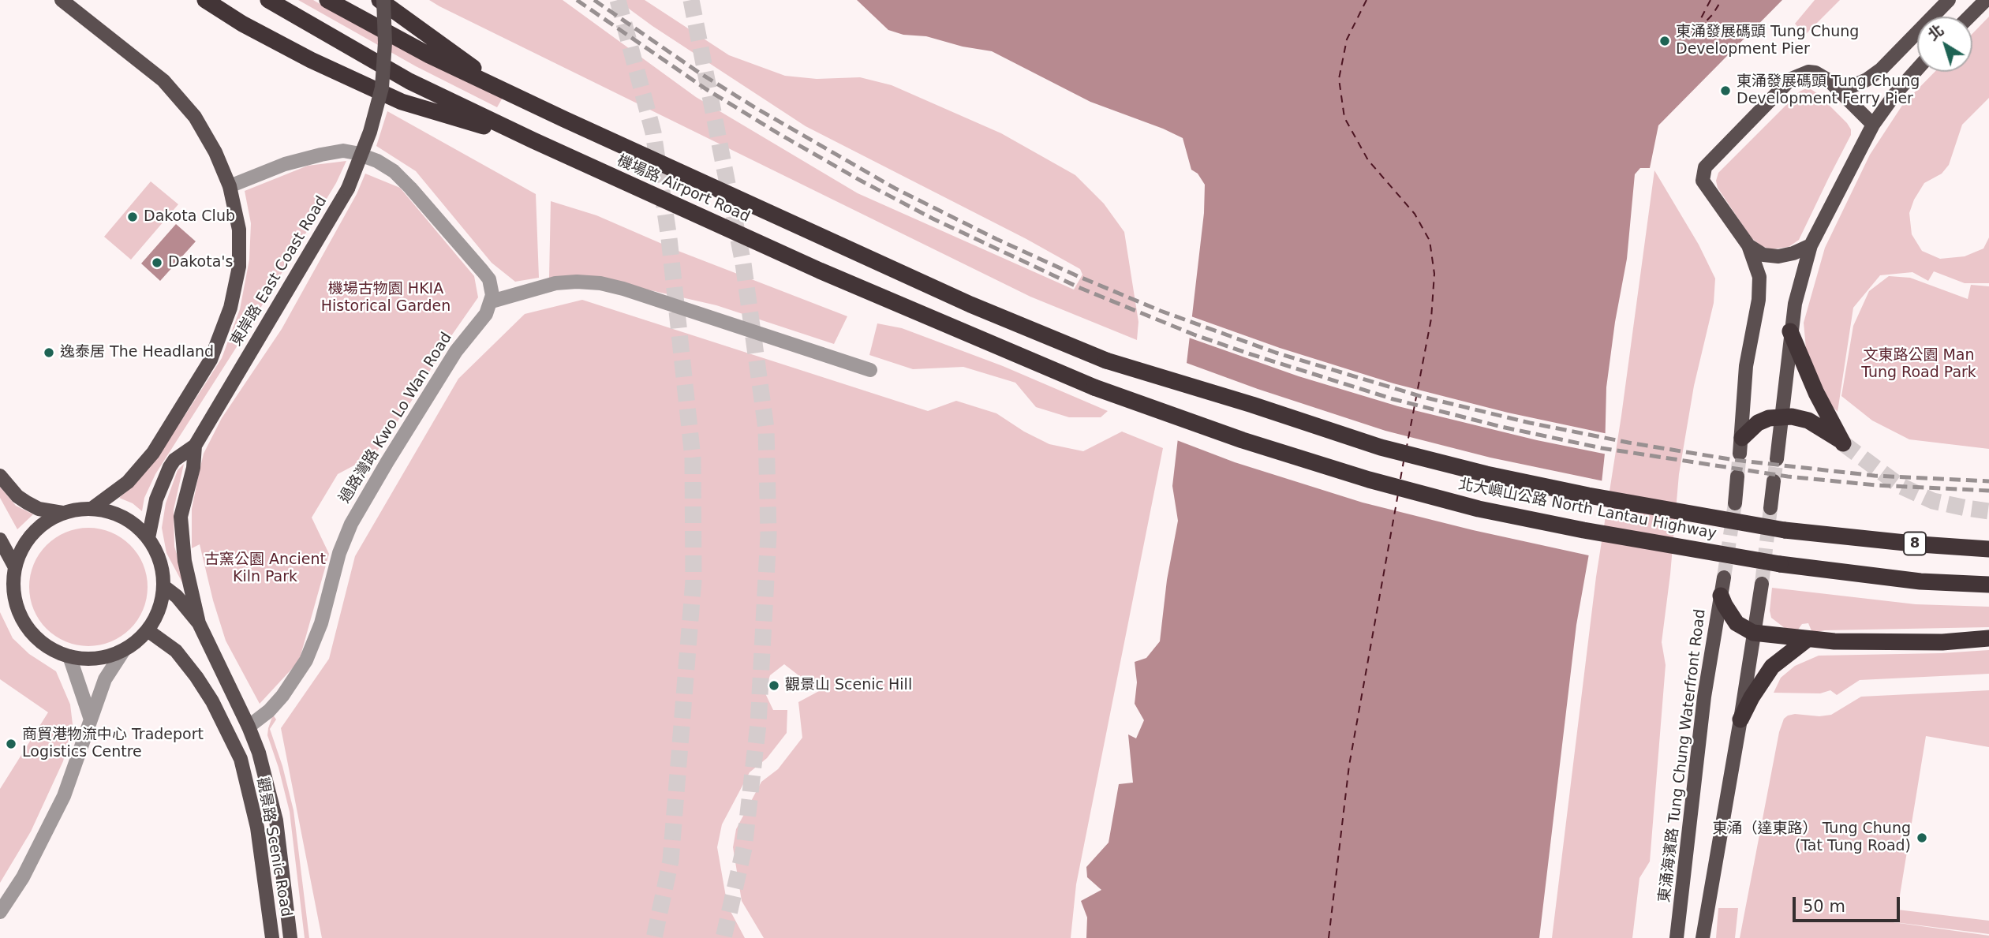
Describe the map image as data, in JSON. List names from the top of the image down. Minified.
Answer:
{"streets":{"highway":["機場路 Airport Road","北大嶼山公路 North Lantau Highway","8"],"main road":["東岸路 East Coast Road","東涌海濱路 Tung Chung Waterfront Road","觀景路 Scenic Road"],"street":["過路灣路 Kwo Lo Wan Road"]},"crossings":[["機場路 Airport Road","北大嶼山公路 North Lantau Highway"],["東岸路 East Coast Road","觀景路 Scenic Road"],["過路灣路 Kwo Lo Wan Road","觀景路 Scenic Road"]],"parks":["機場古物園 HKIA Historical Garden","文東路公園 Man Tung Road Park","古窯公園 Ancient Kiln Park"],"places":["東涌發展碼頭 Tung Chung Development Pier","東涌發展碼頭 Tung Chung Development Ferry Pier","Dakota Club","Dakota's","逸泰居 The Headland","觀景山 Scenic Hill","商貿港物流中心 Tradeport Logistics Centre","東涌（達東路） Tung Chung (Tat Tung Road)"],"scale_bar":"50 m","north":"top left"}
